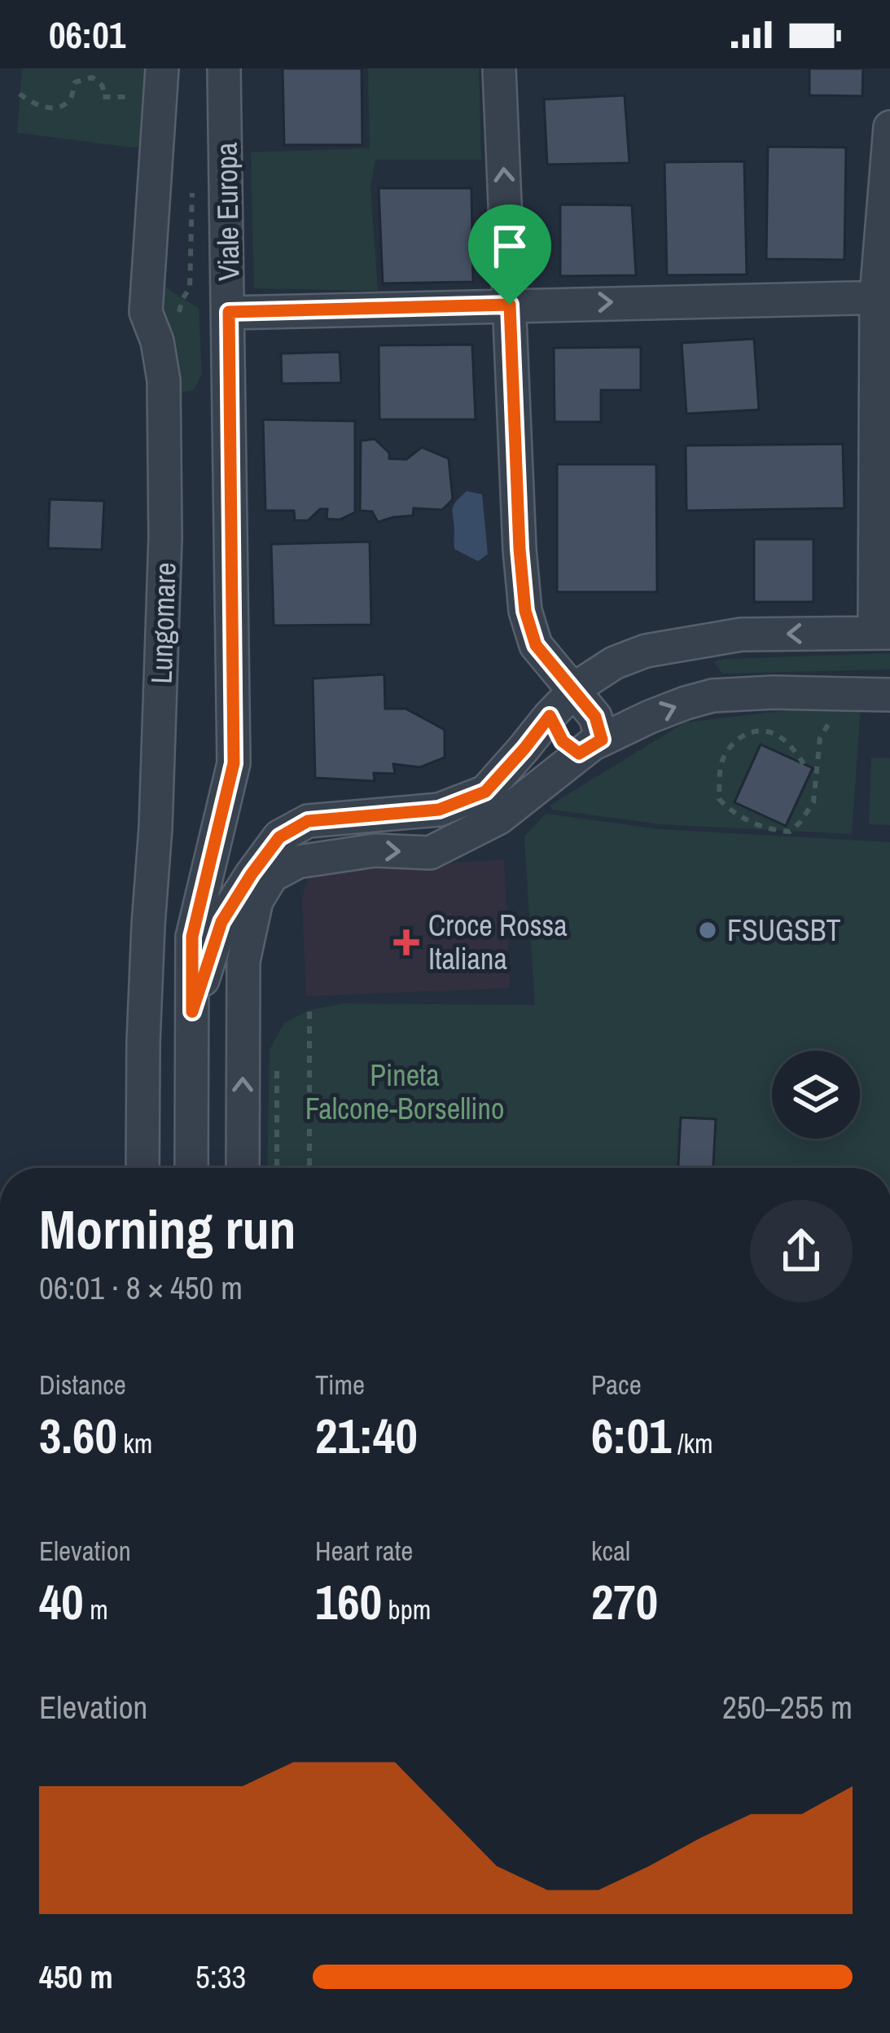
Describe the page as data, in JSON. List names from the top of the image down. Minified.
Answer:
{"streets":{"street":["Viale Europa","Lungomare"]},"parks":["Pineta Falcone-Borsellino"],"places":{"other":["FSUGSBT"],"health":["Croce Rossa Italiana"]},"page":{"status":"06:01","heading":["Morning run","06:01 · 8 × 450 m"],"stats":[["Distance","3.60 km"],["Time","21:40"],["Pace","6:01 /km"],["Elevation","40 m"],["Heart rate","160 bpm"],["kcal","270"]],"chart":["Elevation","250–255 m"],"list":[{"name":"450 m","note":"5:33"}]}}
